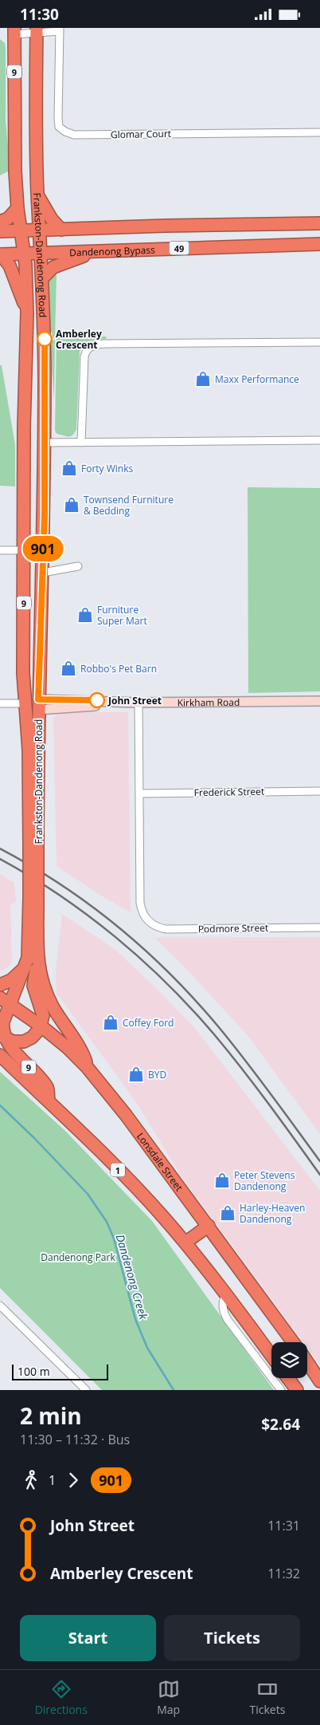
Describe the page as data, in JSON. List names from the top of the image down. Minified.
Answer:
{"streets":{"highway":["9","49","Dandenong Bypass","Frankston-Dandenong Road","Kirkham Road","Lonsdale Street","1"],"street":["Glomar Court","Frederick Street","Podmore Street"]},"crossings":[["9","Frankston-Dandenong Road"],["9","Lonsdale Street"],["9","1"],["Dandenong Bypass","Frankston-Dandenong Road"],["Frankston-Dandenong Road","Kirkham Road"],["Frankston-Dandenong Road","Lonsdale Street"],["Frederick Street","Podmore Street"]],"water":["Dandenong Creek"],"parks":["Dandenong Park"],"places":{"other":["Amberley Crescent","John Street"],"shop":["Maxx Performance","Forty Winks","Townsend Furniture & Bedding","Furniture Super Mart","Robbo's Pet Barn","Coffey Ford","BYD","Peter Stevens Dandenong","Harley-Heaven Dandenong"]},"lines":["bus line 901"],"scale_bar":"100 m","page":{"status":"11:30","on_map":"901","scale":"100 m","heading":["2 min","11:30 – 11:32 · Bus","$2.64"],"legs":["1","901"],"list":[{"name":"John Street","value":"11:31"},{"name":"Amberley Crescent","value":"11:32"}],"buttons":["Start","Tickets"],"tabs":["Directions","Map","Tickets"]}}
